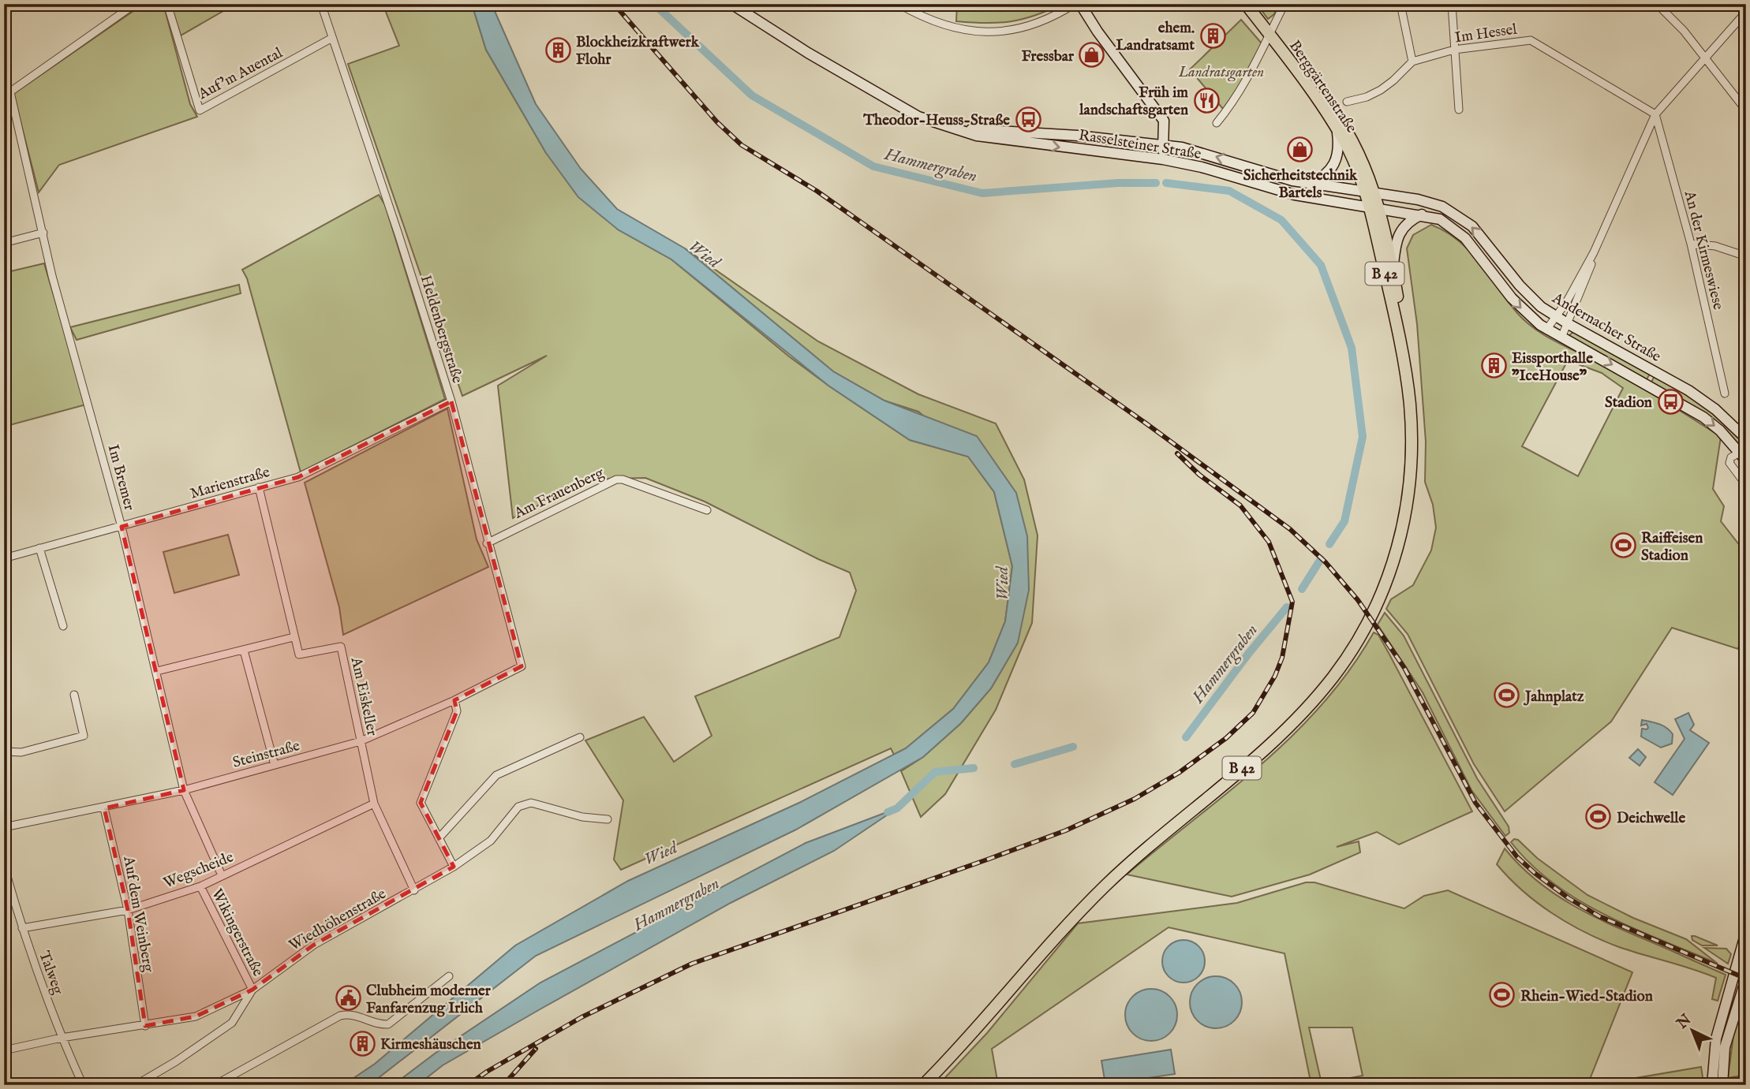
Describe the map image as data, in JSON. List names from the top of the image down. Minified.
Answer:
{"streets":{"main road":["Berggärtenstraße","B 42"],"street":["Im Hessel","Auf'm Auental","Rasselsteiner Straße","An der Kirmeswiese","Andernacher Straße","Heldenbergstraße","Im Bremer","Marienstraße","Am Frauenberg","Am Eiskeller","Steinstraße","Wegscheide","Auf dem Weinberg","Wiedhöhenstraße","Wikingerstraße","Talweg"]},"crossings":[["Im Hessel","An der Kirmeswiese"],["Auf'm Auental","Heldenbergstraße"],["Berggärtenstraße","Rasselsteiner Straße"],["Berggärtenstraße","B 42"],["Berggärtenstraße","Andernacher Straße"],["Rasselsteiner Straße","B 42"],["Rasselsteiner Straße","Andernacher Straße"],["B 42","Andernacher Straße"],["Heldenbergstraße","Marienstraße"],["Heldenbergstraße","Am Frauenberg"],["Heldenbergstraße","Steinstraße"],["Im Bremer","Marienstraße"],["Im Bremer","Steinstraße"],["Im Bremer","Wegscheide"],["Am Eiskeller","Steinstraße"],["Am Eiskeller","Wegscheide"],["Am Eiskeller","Wiedhöhenstraße"],["Steinstraße","Auf dem Weinberg"],["Wegscheide","Auf dem Weinberg"],["Wegscheide","Wikingerstraße"],["Wegscheide","Talweg"],["Auf dem Weinberg","Wiedhöhenstraße"],["Wiedhöhenstraße","Wikingerstraße"],["Wiedhöhenstraße","Talweg"]],"water":["Hammergraben","Wied"],"parks":["Landratsgarten"],"places":{"building":["ehem. Landratsamt","Blockheizkraftwerk Flohr","Eissporthalle \"IceHouse\"","Kirmeshäuschen"],"shop":["Fressbar","Sicherheitstechnik Bartels"],"restaurant":["Früh im landschaftsgarten"],"bus stop":["Theodor-Heuss-Straße","Stadion"],"sports":["Raiffeisen Stadion","Jahnplatz","Deichwelle","Rhein-Wied-Stadion"],"public building":["Clubheim moderner Fanfarenzug Irlich"]},"north":"top left"}
